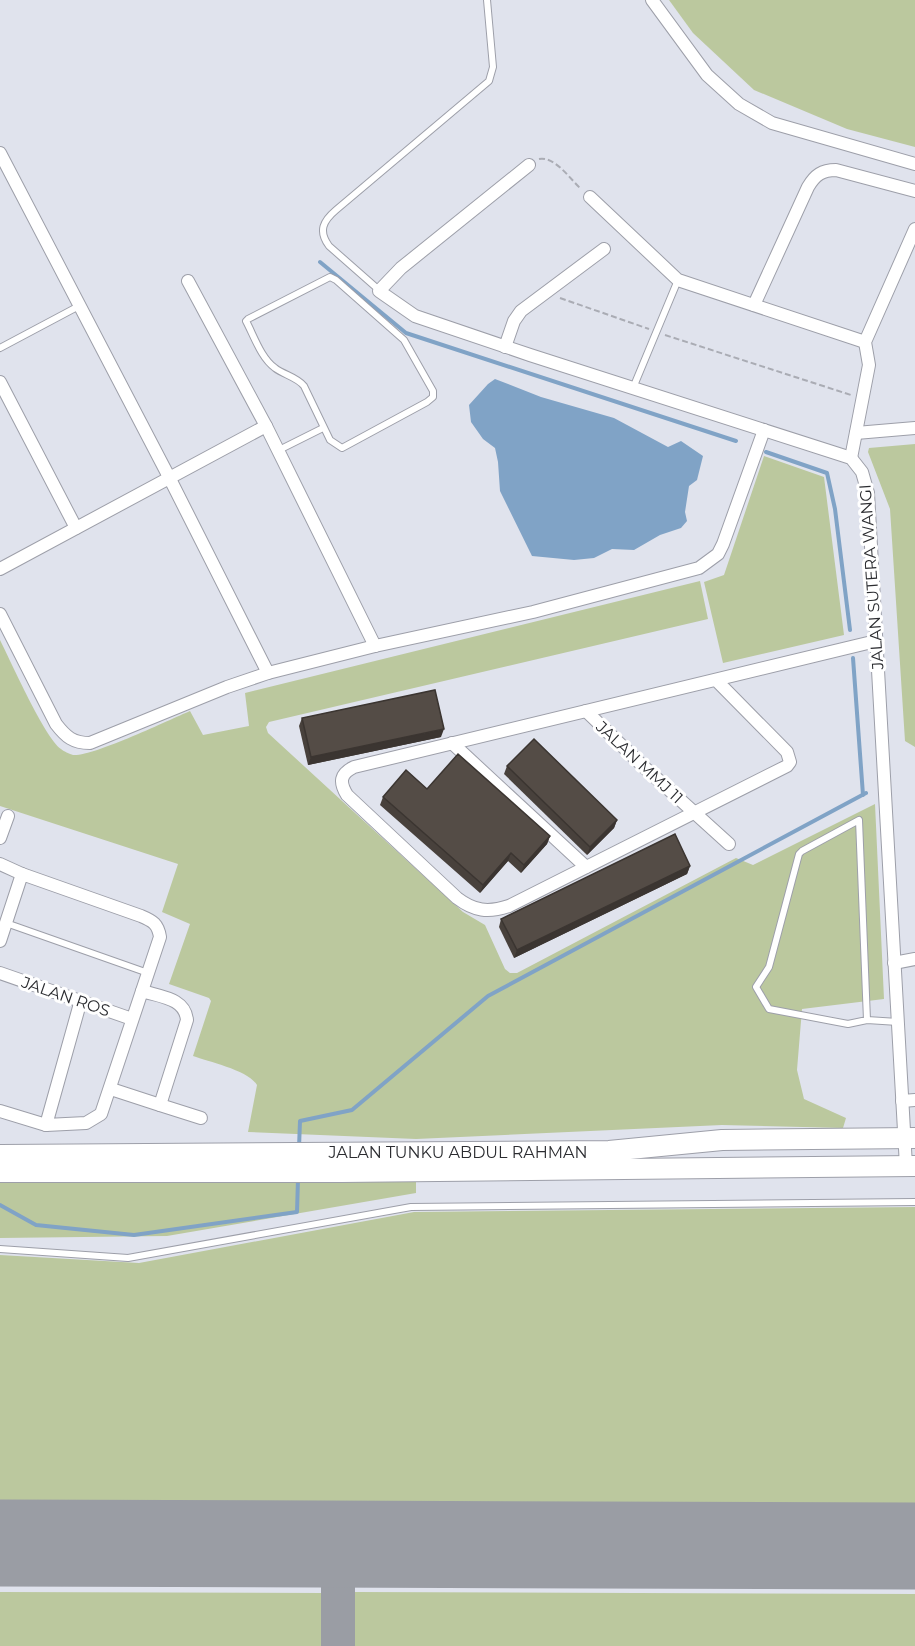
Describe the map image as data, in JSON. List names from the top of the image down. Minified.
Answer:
{"streets":{"main road":["JALAN TUNKU ABDUL RAHMAN"],"street":["JALAN SUTERA WANGI","JALAN MMJ 11","JALAN ROS"]},"crossings":[["JALAN SUTERA WANGI","JALAN TUNKU ABDUL RAHMAN"]]}
